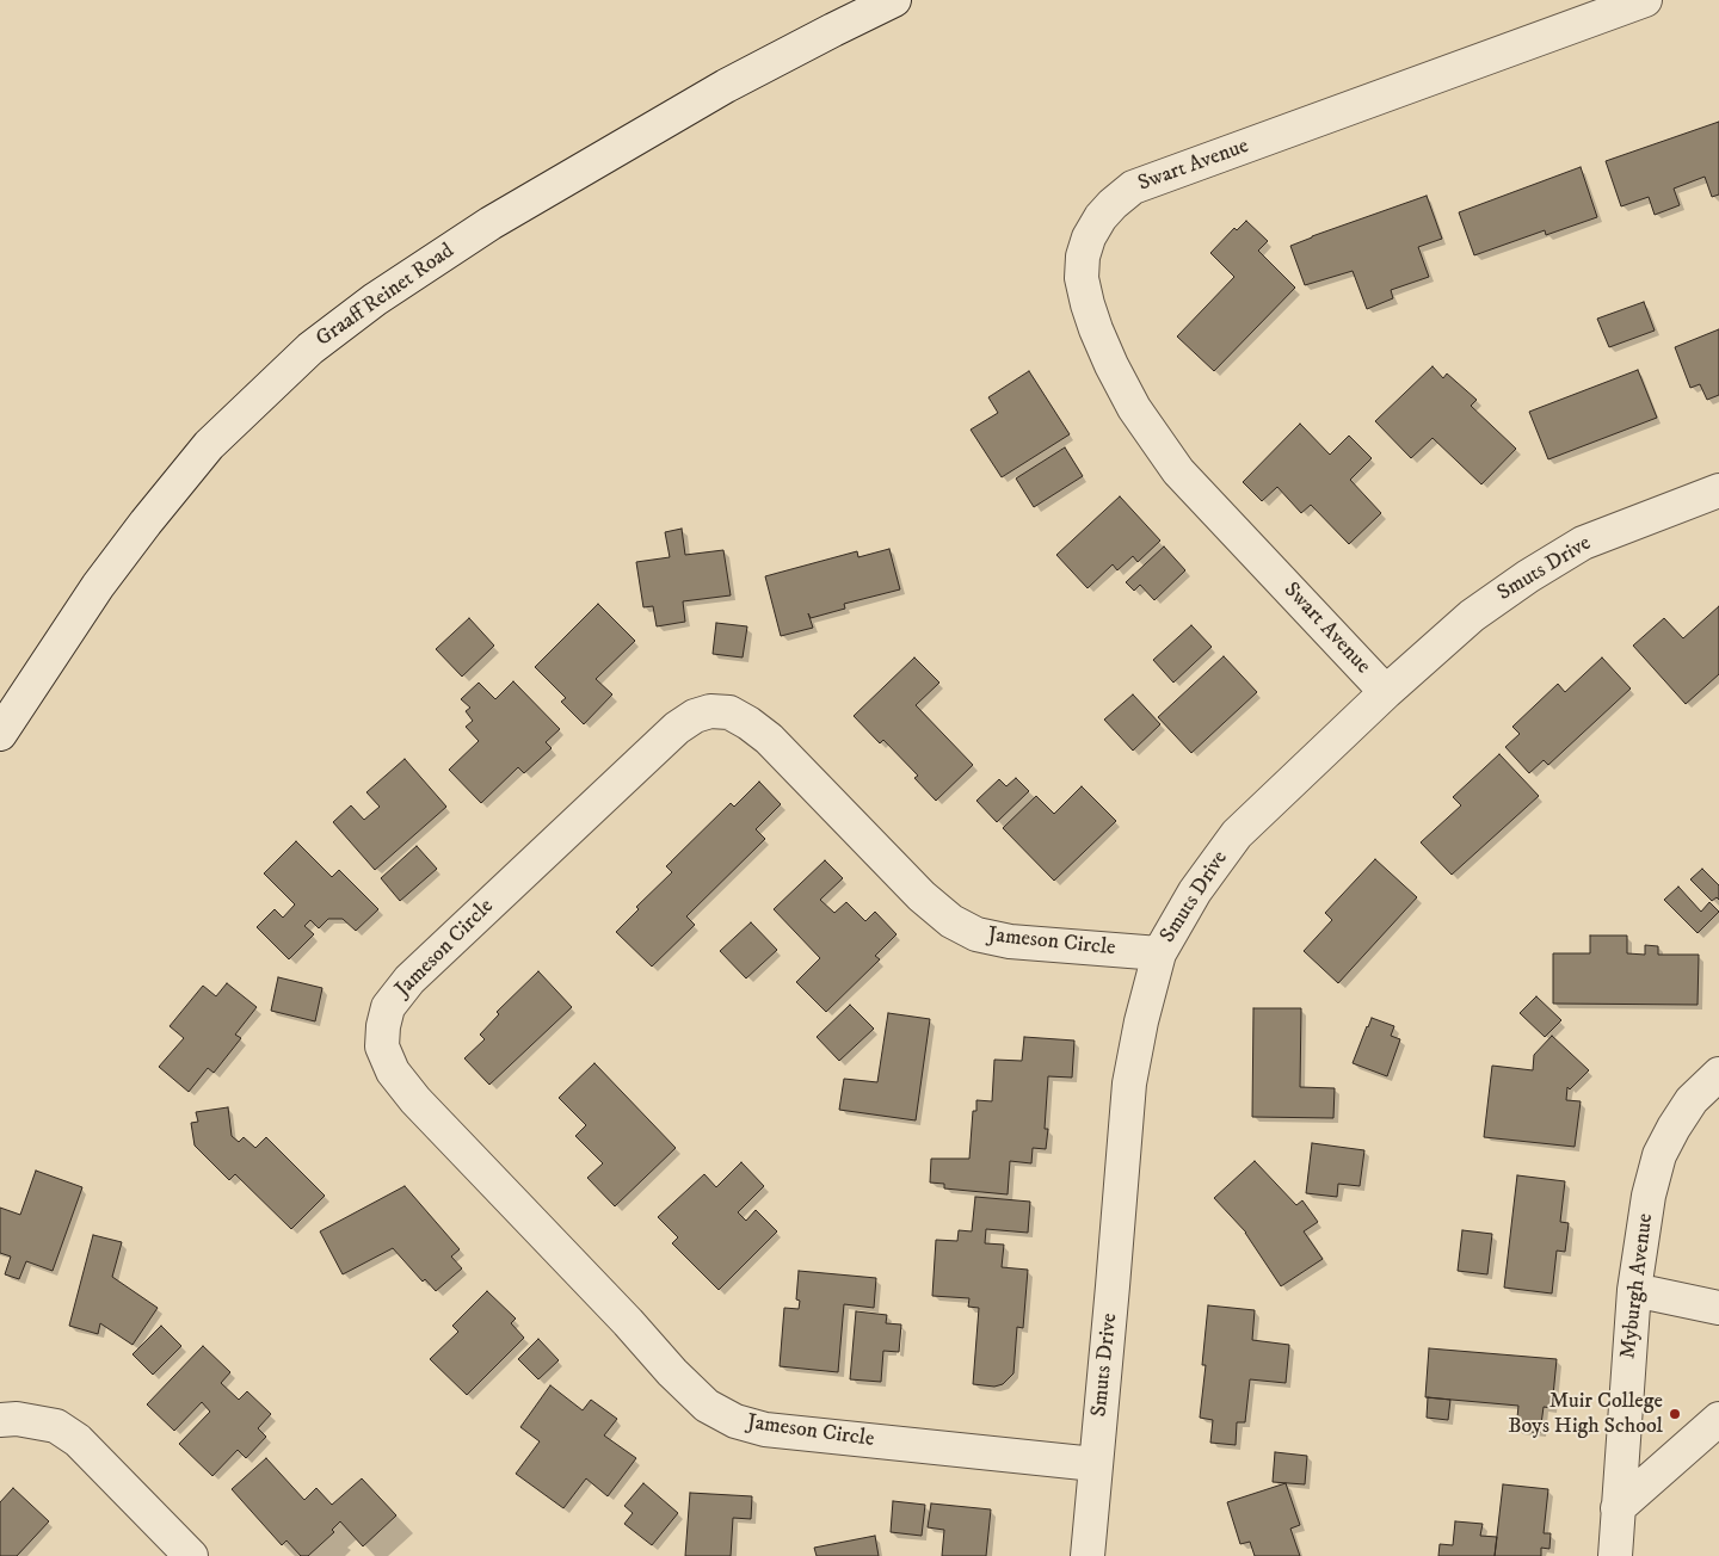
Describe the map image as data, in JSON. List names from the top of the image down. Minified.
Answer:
{"streets":{"street":["Swart Avenue","Graaff Reinet Road","Smuts Drive","Jameson Circle","Myburgh Avenue"]},"crossings":[["Swart Avenue","Smuts Drive"],["Smuts Drive","Jameson Circle"]],"places":["Muir College Boys High School"]}
